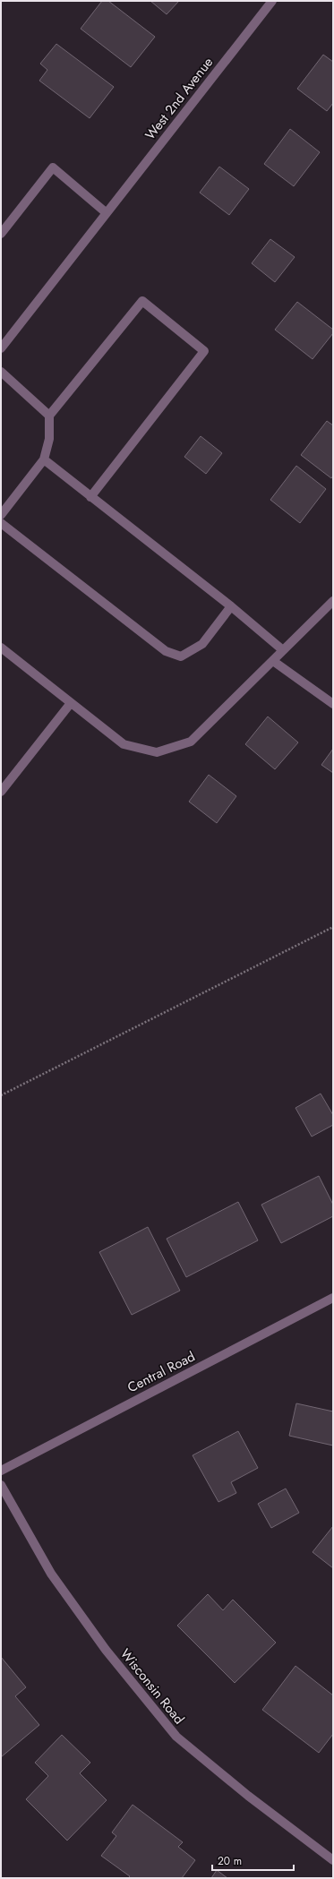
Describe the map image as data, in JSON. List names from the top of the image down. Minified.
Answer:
{"streets":{"street":["West 2nd Avenue","Central Road","Wisconsin Road"]},"scale_bar":"20 m"}
